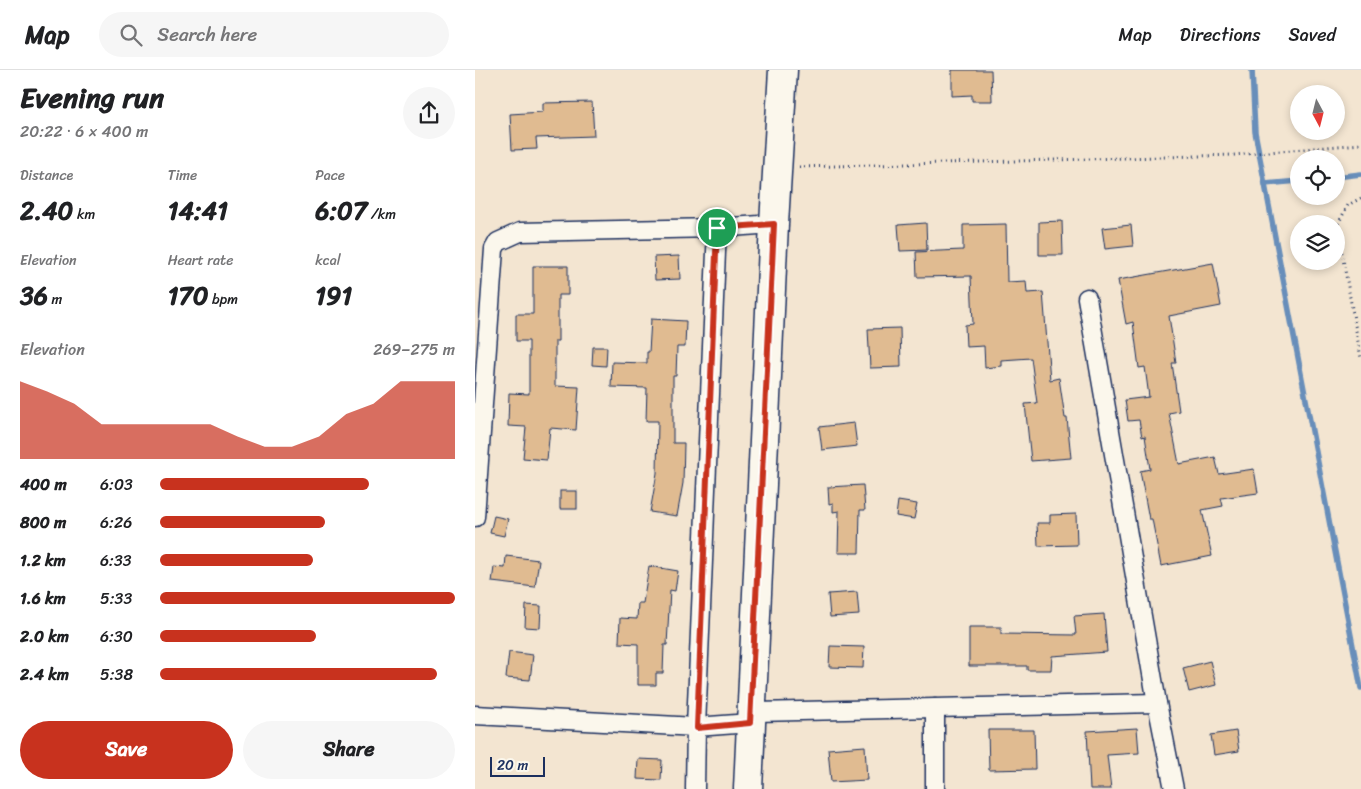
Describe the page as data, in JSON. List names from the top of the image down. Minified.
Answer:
{"scale_bar":"20 m","north":"bottom","page":{"header":"Map","search":"Search here","nav":["Map","Directions","Saved"],"heading":["Evening run","20:22 · 6 × 400 m"],"stats":[["Distance","2.40 km"],["Time","14:41"],["Pace","6:07 /km"],["Elevation","36 m"],["Heart rate","170 bpm"],["kcal","191"]],"chart":["Elevation","269–275 m"],"list":[{"name":"400 m","note":"6:03"},{"name":"800 m","note":"6:26"},{"name":"1.2 km","note":"6:33"},{"name":"1.6 km","note":"5:33"},{"name":"2.0 km","note":"6:30"},{"name":"2.4 km","note":"5:38"}],"buttons":["Save","Share"],"scale":"20 m"}}
